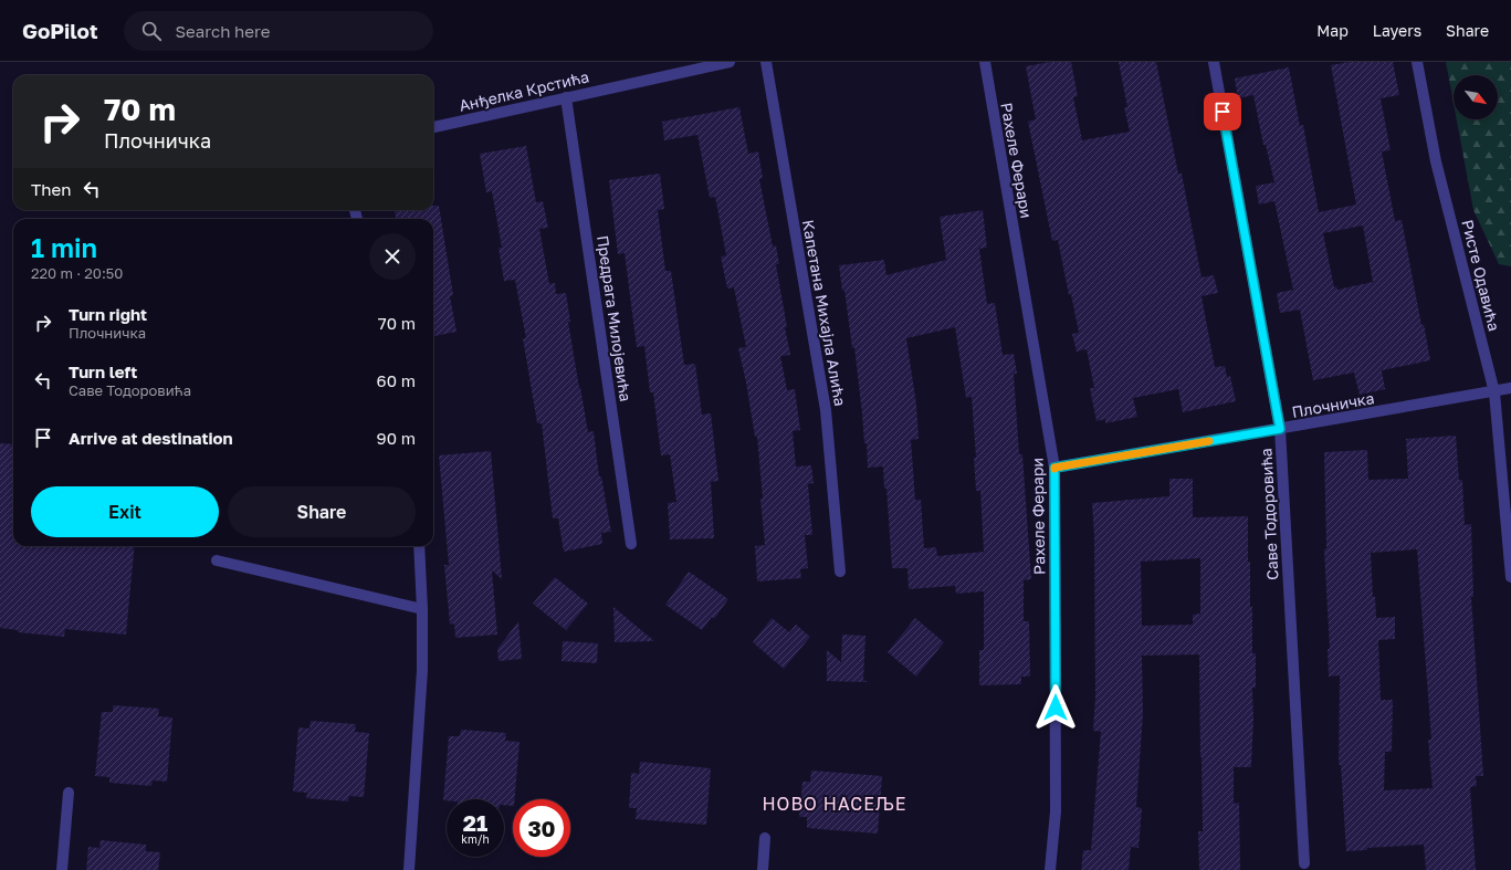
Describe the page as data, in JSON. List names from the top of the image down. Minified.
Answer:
{"streets":{"street":["Анђелка Крстића","Рахеле Ферари","Ристе Одавића","Капетана Михајла Алића","Предрага Милојевића","Плочничка","Саве Тодоровића"]},"crossings":[["Анђелка Крстића","Предрага Милојевића"],["Рахеле Ферари","Плочничка"],["Ристе Одавића","Плочничка"],["Плочничка","Саве Тодоровића"]],"districts":["НОВО НАСЕЉЕ"],"north":"bottom right","page":{"header":"GoPilot","search":"Search here","nav":["Map","Layers","Share"],"turn":["70 m","Плочничка"],"then":"Then","heading":["1 min","220 m · 20:50"],"list":[{"name":"Turn right","note":"Плочничка","value":"70 m"},{"name":"Turn left","note":"Саве Тодоровића","value":"60 m"},{"name":"Arrive at destination","value":"90 m"}],"buttons":["Exit","Share"],"speed":"21 km/h","limit":"30"}}
